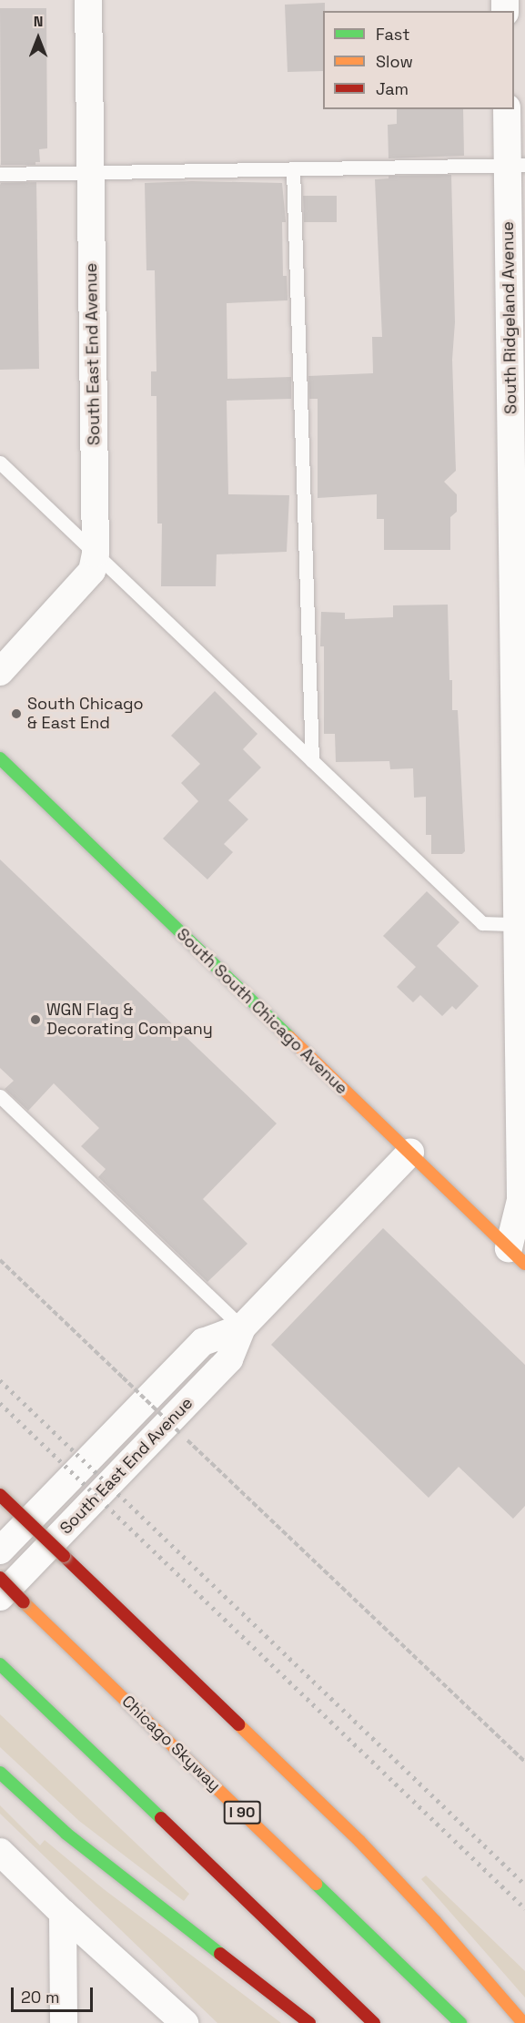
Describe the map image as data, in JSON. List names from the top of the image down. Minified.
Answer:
{"streets":{"main road":["South South Chicago Avenue","Chicago Skyway","I 90"],"street":["South Ridgeland Avenue","South East End Avenue"]},"crossings":[["South Ridgeland Avenue","South South Chicago Avenue"],["South East End Avenue","South South Chicago Avenue"],["South East End Avenue","Chicago Skyway"]],"places":["South Chicago & East End","WGN Flag & Decorating Company"],"legend":["Fast","Slow","Jam"],"scale_bar":"20 m","north":"top"}
